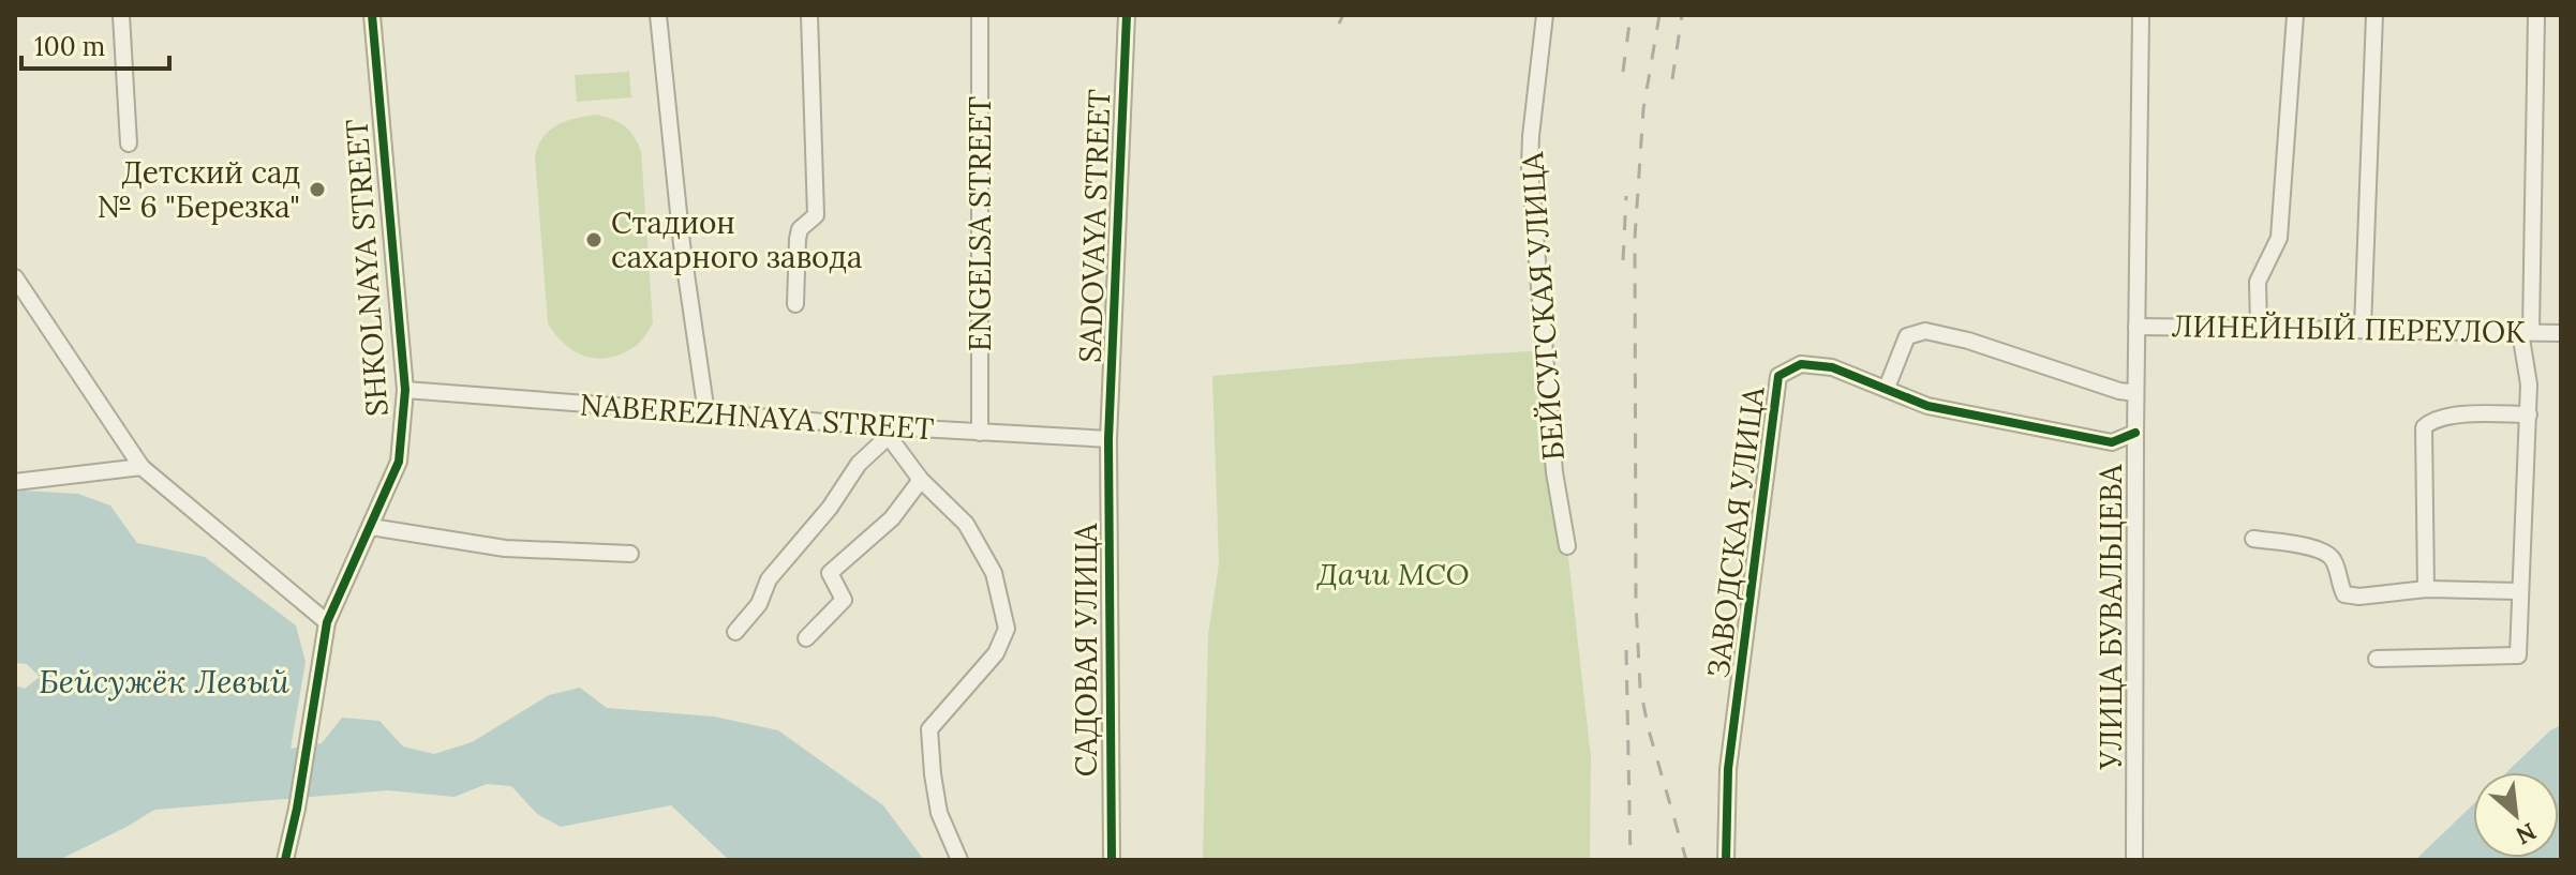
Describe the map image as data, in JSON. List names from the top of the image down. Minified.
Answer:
{"streets":{"street":["ENGELSA STREET","SADOVAYA STREET","SHKOLNAYA STREET","БЕЙСУГСКАЯ УЛИЦА","ЛИНЕЙНЫЙ ПЕРЕУЛОК","NABEREZHNAYA STREET","ЗАВОДСКАЯ УЛИЦА","УЛИЦА БУВАЛЬЦЕВА","САДОВАЯ УЛИЦА"]},"crossings":[["ENGELSA STREET","NABEREZHNAYA STREET"],["SADOVAYA STREET","NABEREZHNAYA STREET"],["SADOVAYA STREET","САДОВАЯ УЛИЦА"],["SHKOLNAYA STREET","NABEREZHNAYA STREET"],["ЛИНЕЙНЫЙ ПЕРЕУЛОК","УЛИЦА БУВАЛЬЦЕВА"],["NABEREZHNAYA STREET","САДОВАЯ УЛИЦА"],["ЗАВОДСКАЯ УЛИЦА","УЛИЦА БУВАЛЬЦЕВА"]],"water":["Бейсужёк Левый"],"parks":["Дачи МСО"],"places":["Детский сад № 6 \"Березка\"","Стадион сахарного завода"],"scale_bar":"100 m","north":"bottom right"}
